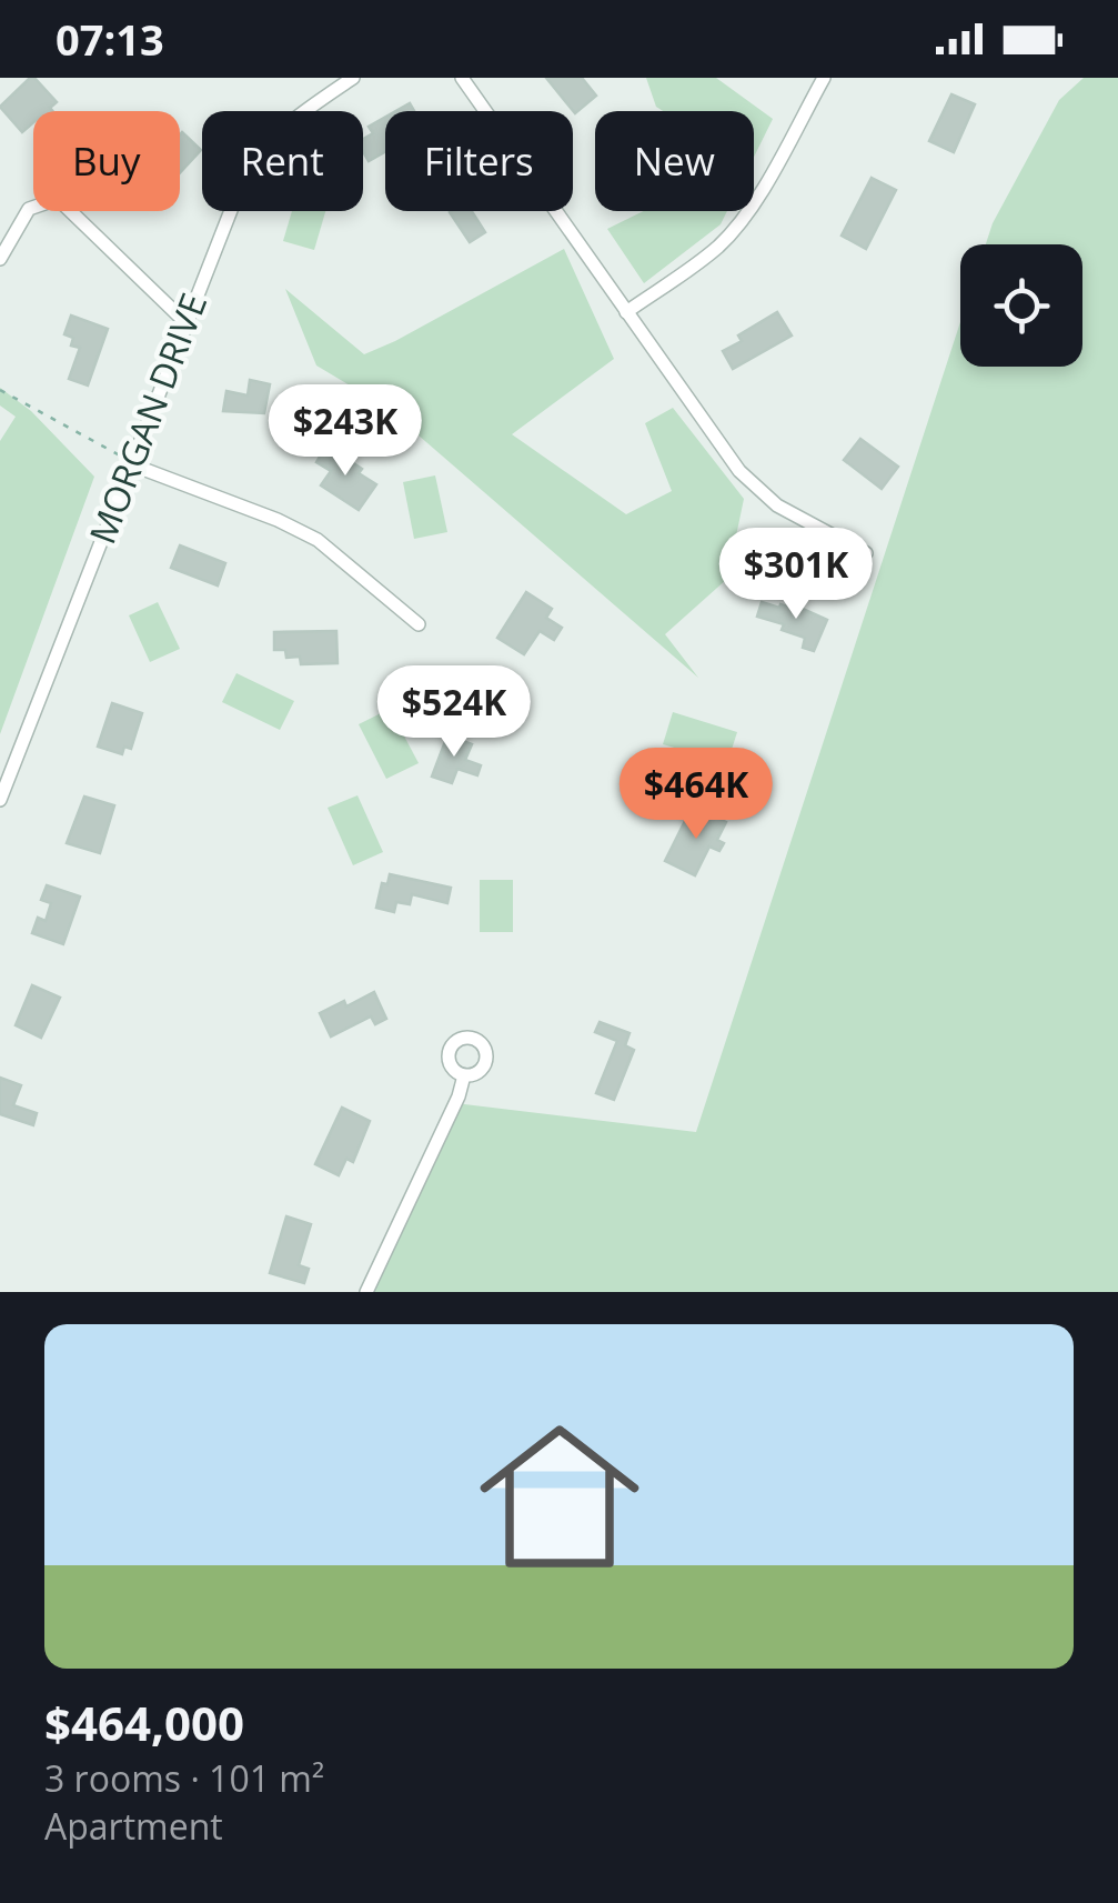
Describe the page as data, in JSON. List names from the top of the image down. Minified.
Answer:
{"streets":{"street":["MORGAN DRIVE"]},"page":{"status":"07:13","chip":["Buy","Rent","Filters","New"],"price":["$243K","$301K","$524K","$464K"],"list":[{"name":"$464,000","note":"3 rooms · 101 m² · Apartment"}]}}
